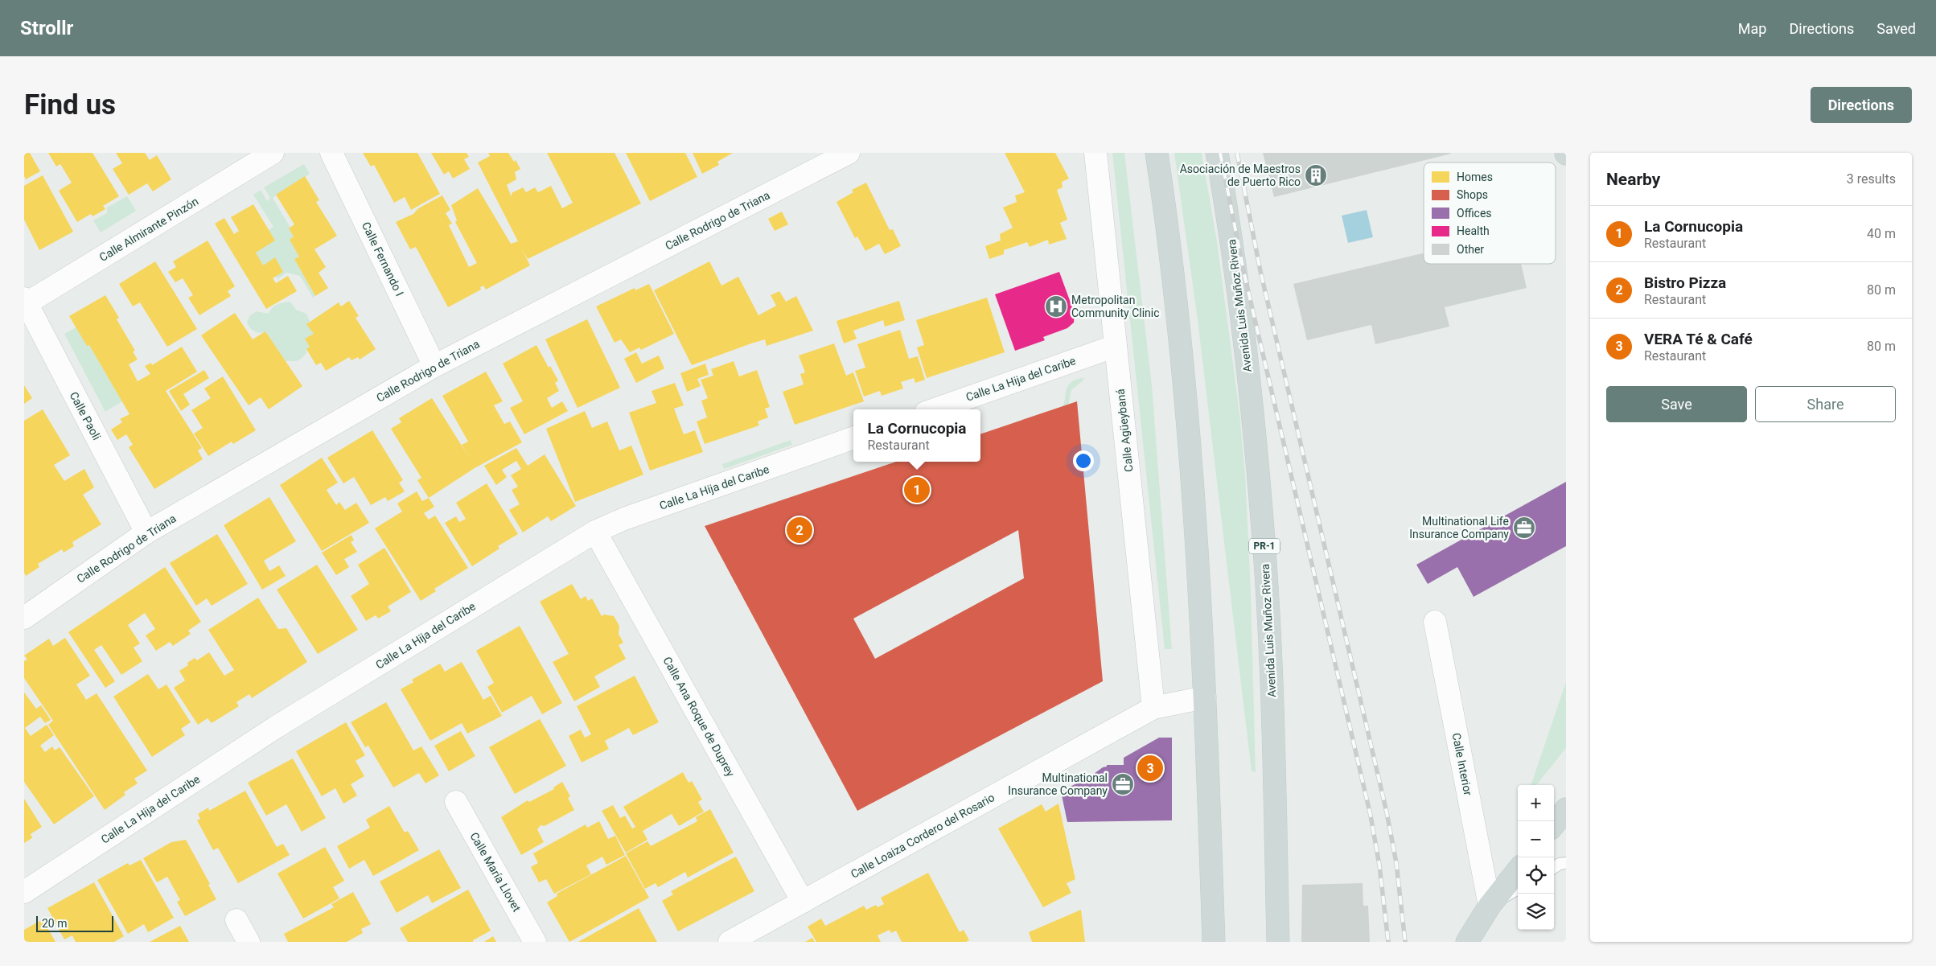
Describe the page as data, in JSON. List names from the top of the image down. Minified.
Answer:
{"streets":{"main road":["Avenida Luis Muñoz Rivera","PR-1"],"street":["Calle Rodrigo de Triana","Calle Almirante Pinzón","Calle Fernando I","Calle La Hija del Caribe","Calle Paoli","Calle Agüeybaná","Calle Ana Roque de Duprey","Calle Interior","Calle Loaiza Cordero del Rosario","Calle María Llovet"]},"crossings":[["Calle Rodrigo de Triana","Calle Fernando I"],["Calle Rodrigo de Triana","Calle Paoli"],["Calle Almirante Pinzón","Calle Paoli"],["Calle La Hija del Caribe","Calle Agüeybaná"],["Calle La Hija del Caribe","Calle Ana Roque de Duprey"],["Calle Agüeybaná","Calle Loaiza Cordero del Rosario"],["Calle Ana Roque de Duprey","Calle Loaiza Cordero del Rosario"]],"places":{"building":["Asociación de Maestros de Puerto Rico"],"hospital":["Metropolitan Community Clinic"],"office":["Multinational Life Insurance Company","Multinational Insurance Company"]},"legend":["Homes","Shops","Offices","Health","Other"],"scale_bar":"20 m","page":{"header":"Strollr","nav":["Map","Directions","Saved"],"buttons":["Directions",["Save","Share"]],"title":"Find us","heading":["Nearby","3 results"],"list":[{"mark":"1","name":"La Cornucopia","note":"Restaurant","value":"40 m"},{"mark":"2","name":"Bistro Pizza","note":"Restaurant","value":"80 m"},{"mark":"3","name":"VERA Té & Café","note":"Restaurant","value":"80 m"}],"popup":["La Cornucopia","Restaurant"],"pins":["1","2","3"],"map_buttons":["+","−"],"scale":"20 m"}}
